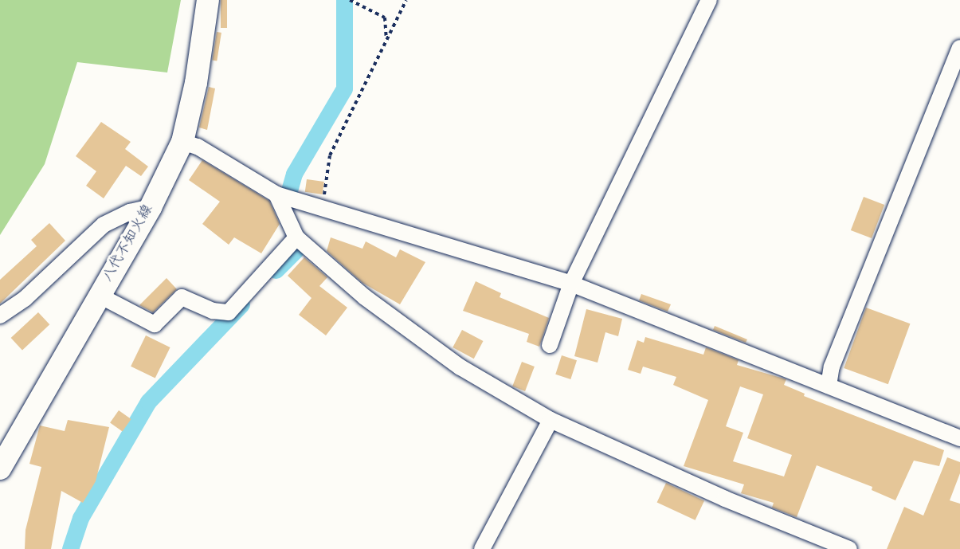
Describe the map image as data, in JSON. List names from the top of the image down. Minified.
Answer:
{"streets":{"main road":["八代不知火線"]}}
